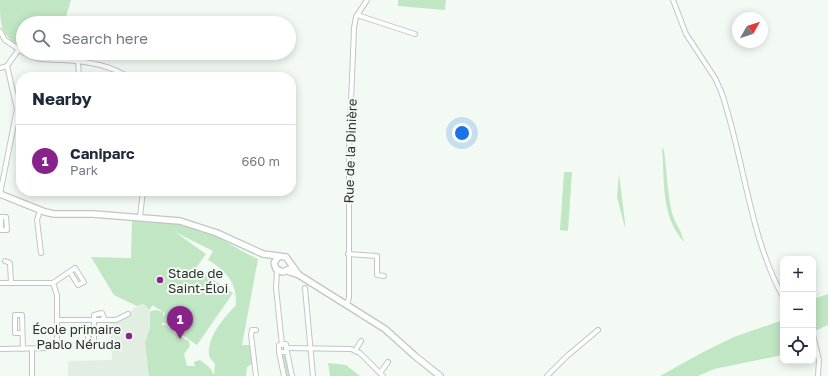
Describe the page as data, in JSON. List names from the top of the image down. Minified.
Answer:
{"streets":{"street":["Rue de la Dinière"]},"places":["Stade de Saint-Éloi","École primaire Pablo Néruda"],"north":"top right","page":{"search":"Search here","heading":"Nearby","list":[{"mark":"1","name":"Caniparc","note":"Park","value":"660 m"}],"map_buttons":["+","−"],"pins":"1"}}
